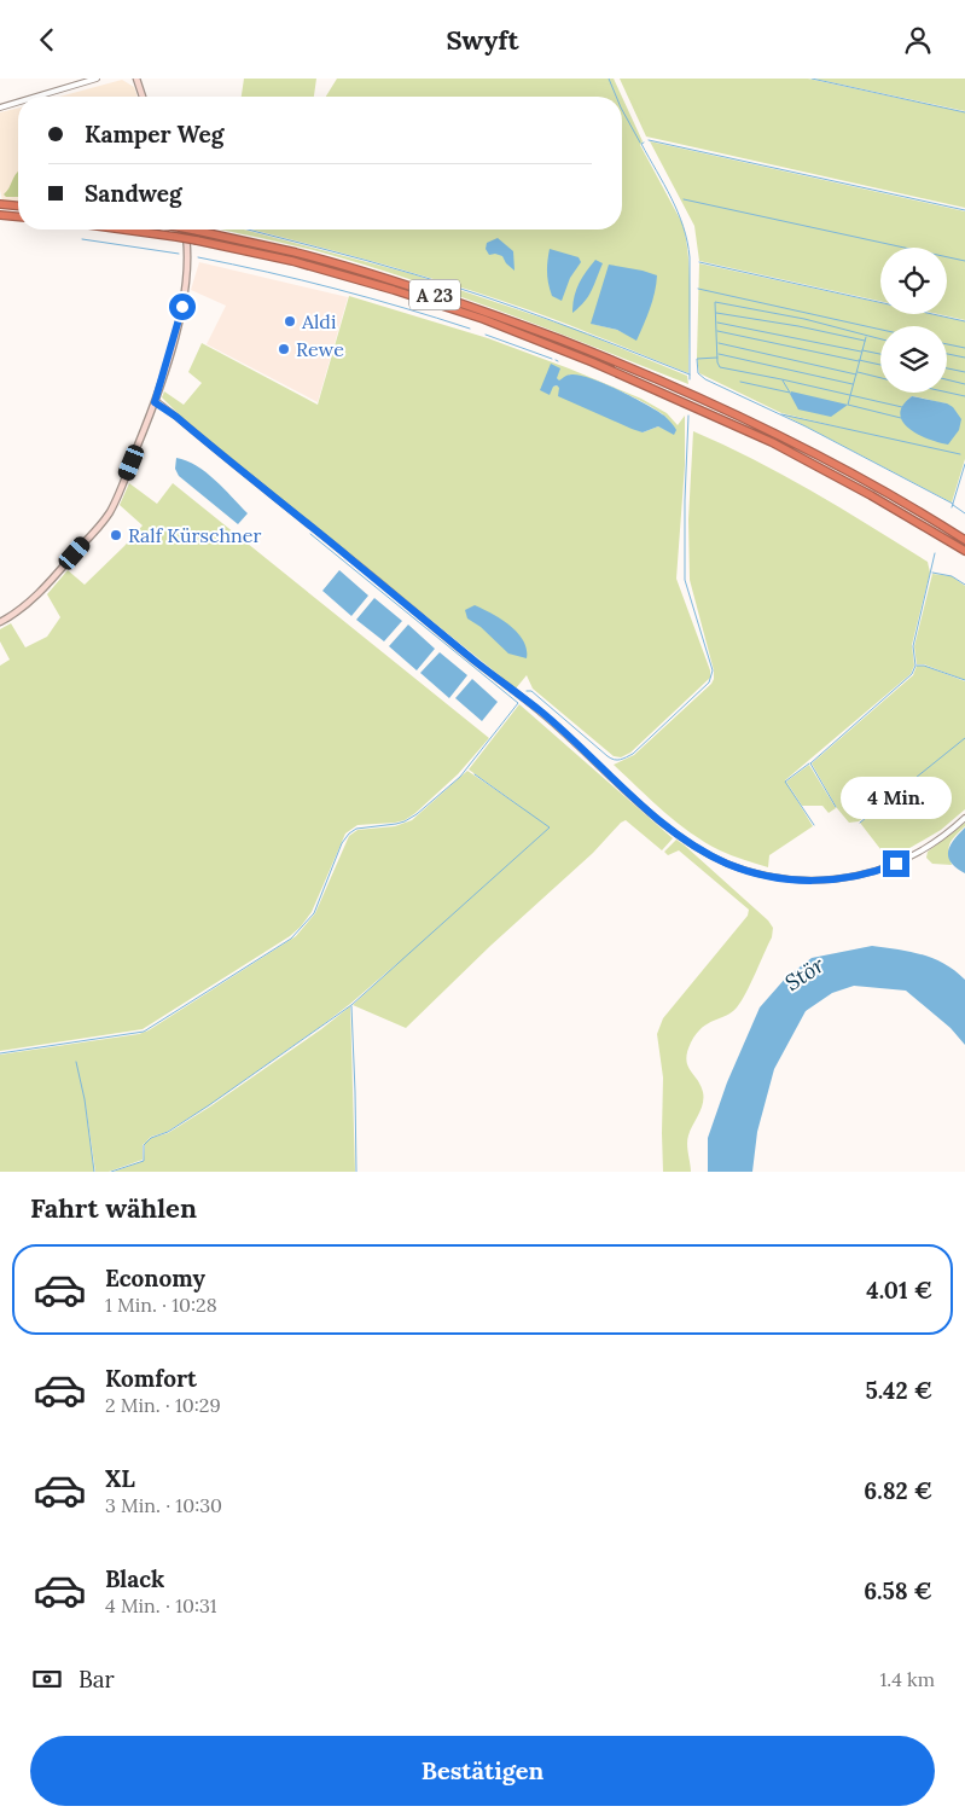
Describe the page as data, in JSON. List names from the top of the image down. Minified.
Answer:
{"streets":{"highway":["A 23"]},"water":["Stör"],"places":["Aldi","Rewe","Ralf Kürschner"],"page":{"header":"Swyft","banner":["Kamper Weg","Sandweg"],"bubble":"4 Min.","heading":"Fahrt wählen","list":[{"name":"Economy","note":"1 Min. · 10:28","value":"4.01 €"},{"name":"Komfort","note":"2 Min. · 10:29","value":"5.42 €"},{"name":"XL","note":"3 Min. · 10:30","value":"6.82 €"},{"name":"Black","note":"4 Min. · 10:31","value":"6.58 €"}],"pay":["Bar","1.4 km"],"buttons":"Bestätigen"}}
